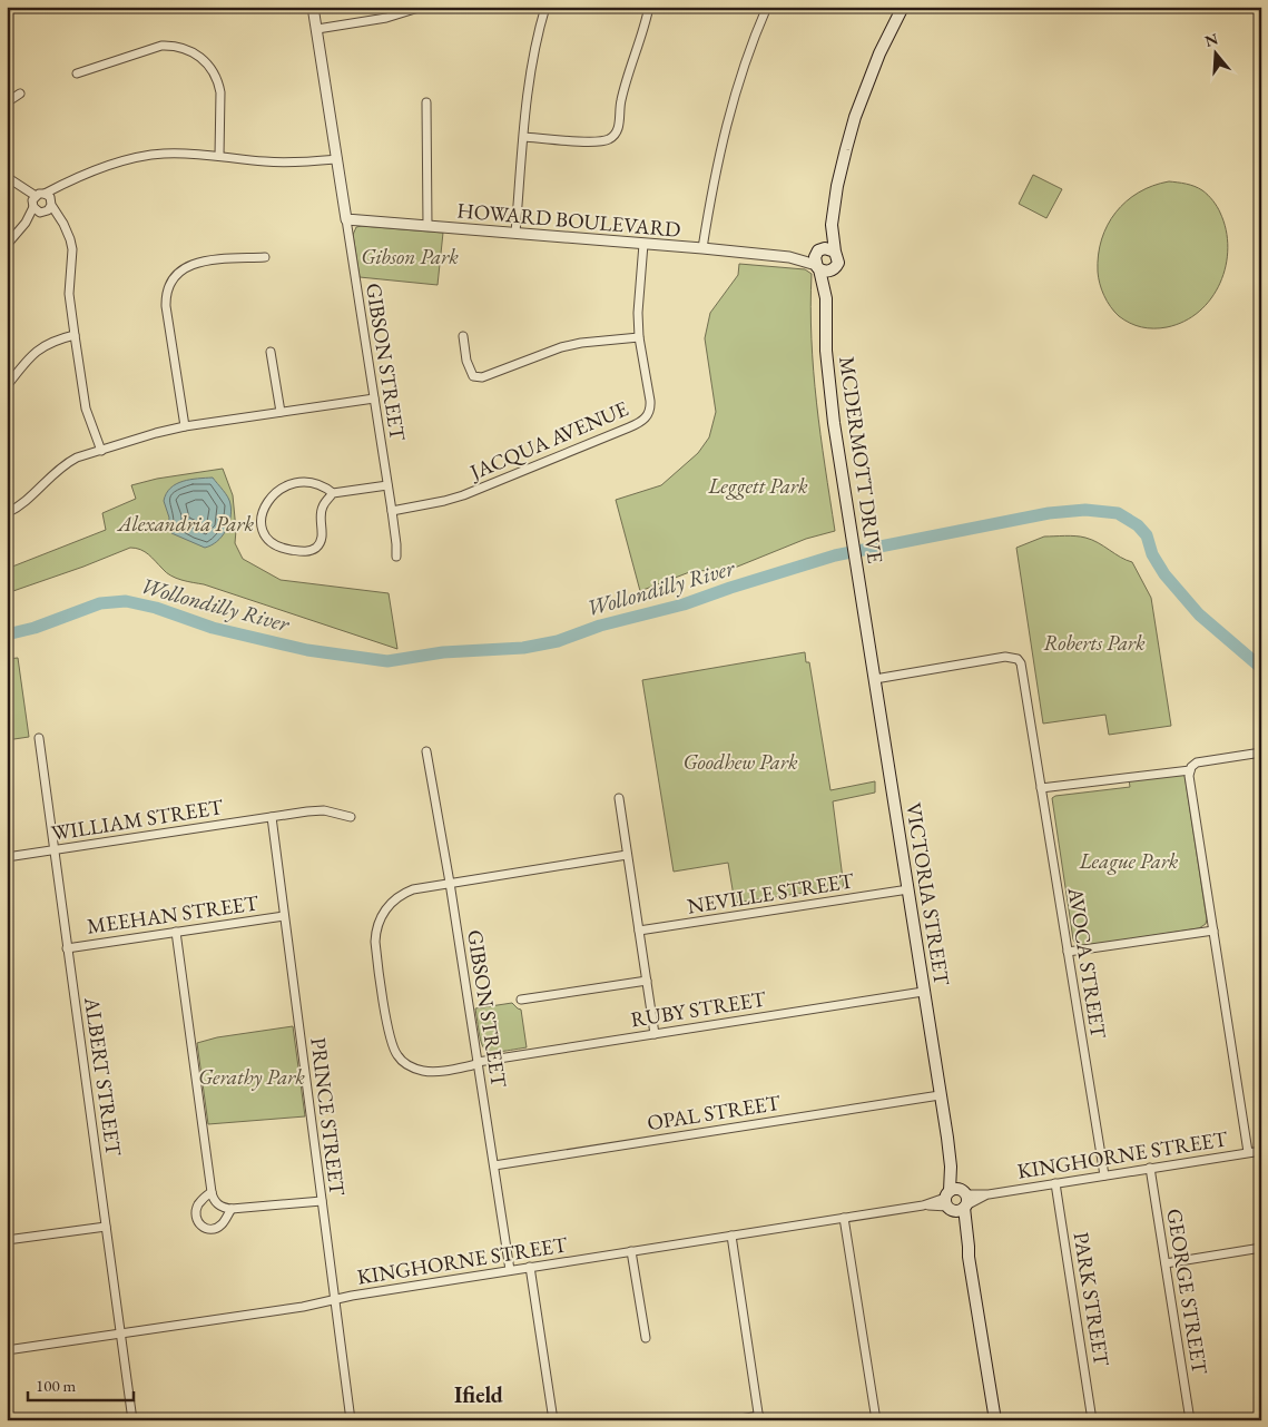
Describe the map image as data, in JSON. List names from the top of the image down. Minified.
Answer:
{"streets":{"main road":["MCDERMOTT DRIVE","VICTORIA STREET"],"street":["HOWARD BOULEVARD","GIBSON STREET","JACQUA AVENUE","WILLIAM STREET","NEVILLE STREET","MEEHAN STREET","AVOCA STREET","RUBY STREET","ALBERT STREET","OPAL STREET","PRINCE STREET","KINGHORNE STREET","GEORGE STREET","PARK STREET"]},"crossings":[["HOWARD BOULEVARD","GIBSON STREET"],["HOWARD BOULEVARD","JACQUA AVENUE"],["HOWARD BOULEVARD","MCDERMOTT DRIVE"],["GIBSON STREET","JACQUA AVENUE"],["GIBSON STREET","RUBY STREET"],["GIBSON STREET","OPAL STREET"],["GIBSON STREET","KINGHORNE STREET"],["MCDERMOTT DRIVE","VICTORIA STREET"],["WILLIAM STREET","ALBERT STREET"],["WILLIAM STREET","PRINCE STREET"],["NEVILLE STREET","VICTORIA STREET"],["VICTORIA STREET","AVOCA STREET"],["VICTORIA STREET","RUBY STREET"],["VICTORIA STREET","OPAL STREET"],["VICTORIA STREET","KINGHORNE STREET"],["MEEHAN STREET","ALBERT STREET"],["MEEHAN STREET","PRINCE STREET"],["AVOCA STREET","KINGHORNE STREET"],["ALBERT STREET","KINGHORNE STREET"],["PRINCE STREET","KINGHORNE STREET"],["KINGHORNE STREET","GEORGE STREET"],["KINGHORNE STREET","PARK STREET"]],"districts":["Ifield"],"water":["Wollondilly River"],"parks":["Gibson Park","Leggett Park","Alexandria Park","Roberts Park","Goodhew Park","League Park","Gerathy Park"],"scale_bar":"100 m","north":"top"}
